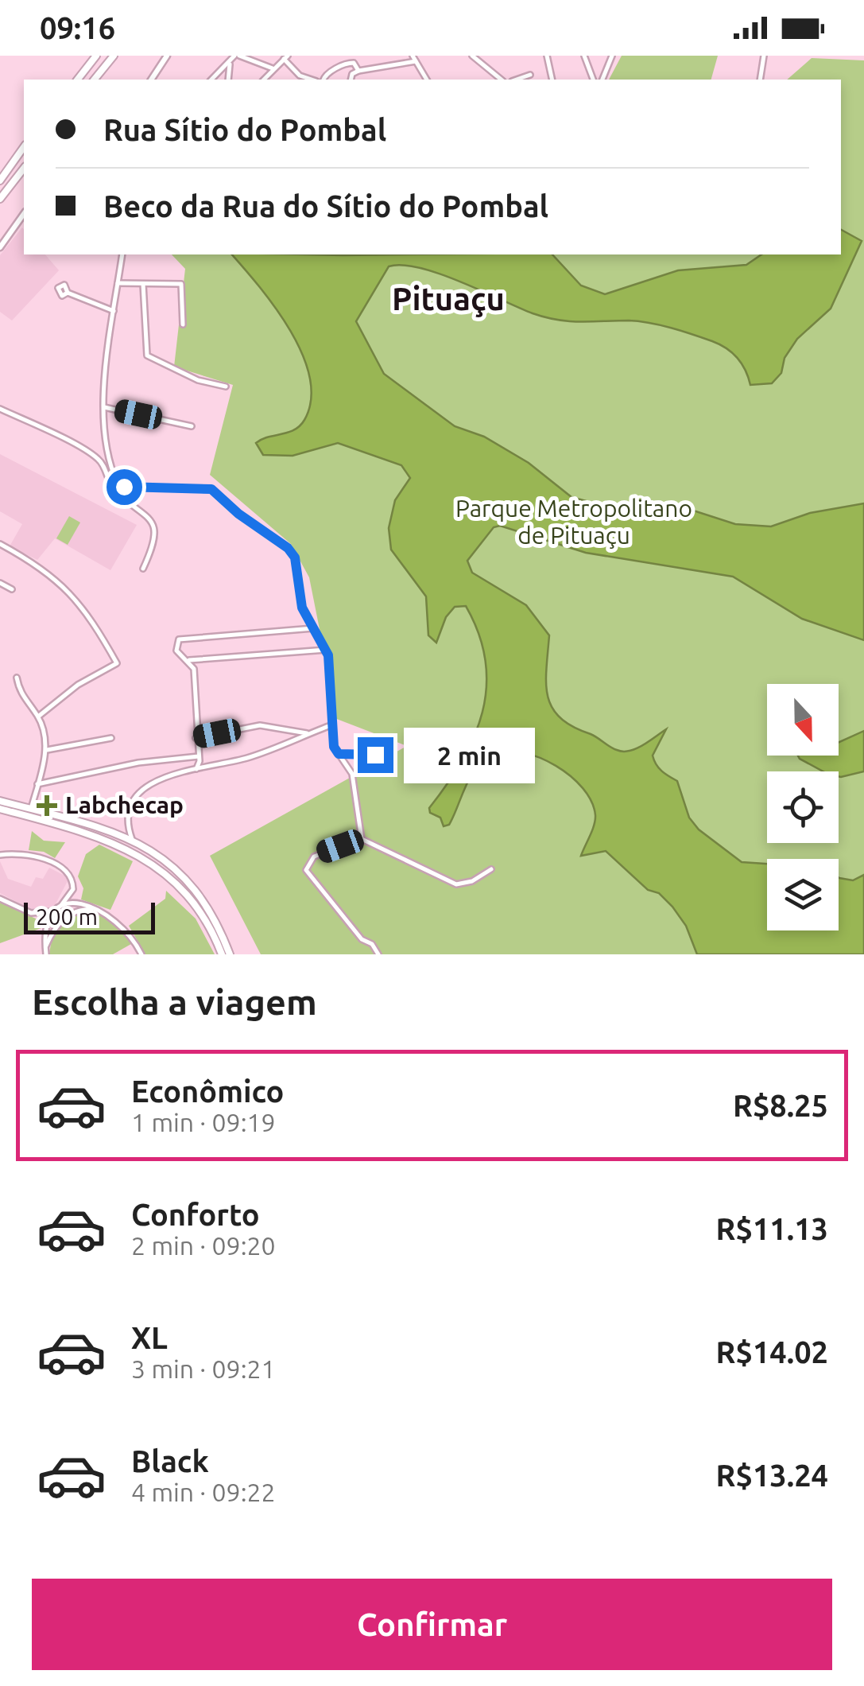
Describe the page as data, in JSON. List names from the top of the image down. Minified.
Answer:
{"districts":["Pituaçu"],"parks":["Parque Metropolitano de Pituaçu"],"places":{"health":["Labchecap"]},"scale_bar":"200 m","north":"bottom","page":{"status":"09:16","banner":["Rua Sítio do Pombal","Beco da Rua do Sítio do Pombal"],"bubble":"2 min","scale":"200 m","heading":"Escolha a viagem","list":[{"name":"Econômico","note":"1 min · 09:19","value":"R$8.25"},{"name":"Conforto","note":"2 min · 09:20","value":"R$11.13"},{"name":"XL","note":"3 min · 09:21","value":"R$14.02"},{"name":"Black","note":"4 min · 09:22","value":"R$13.24"}],"buttons":"Confirmar"}}
